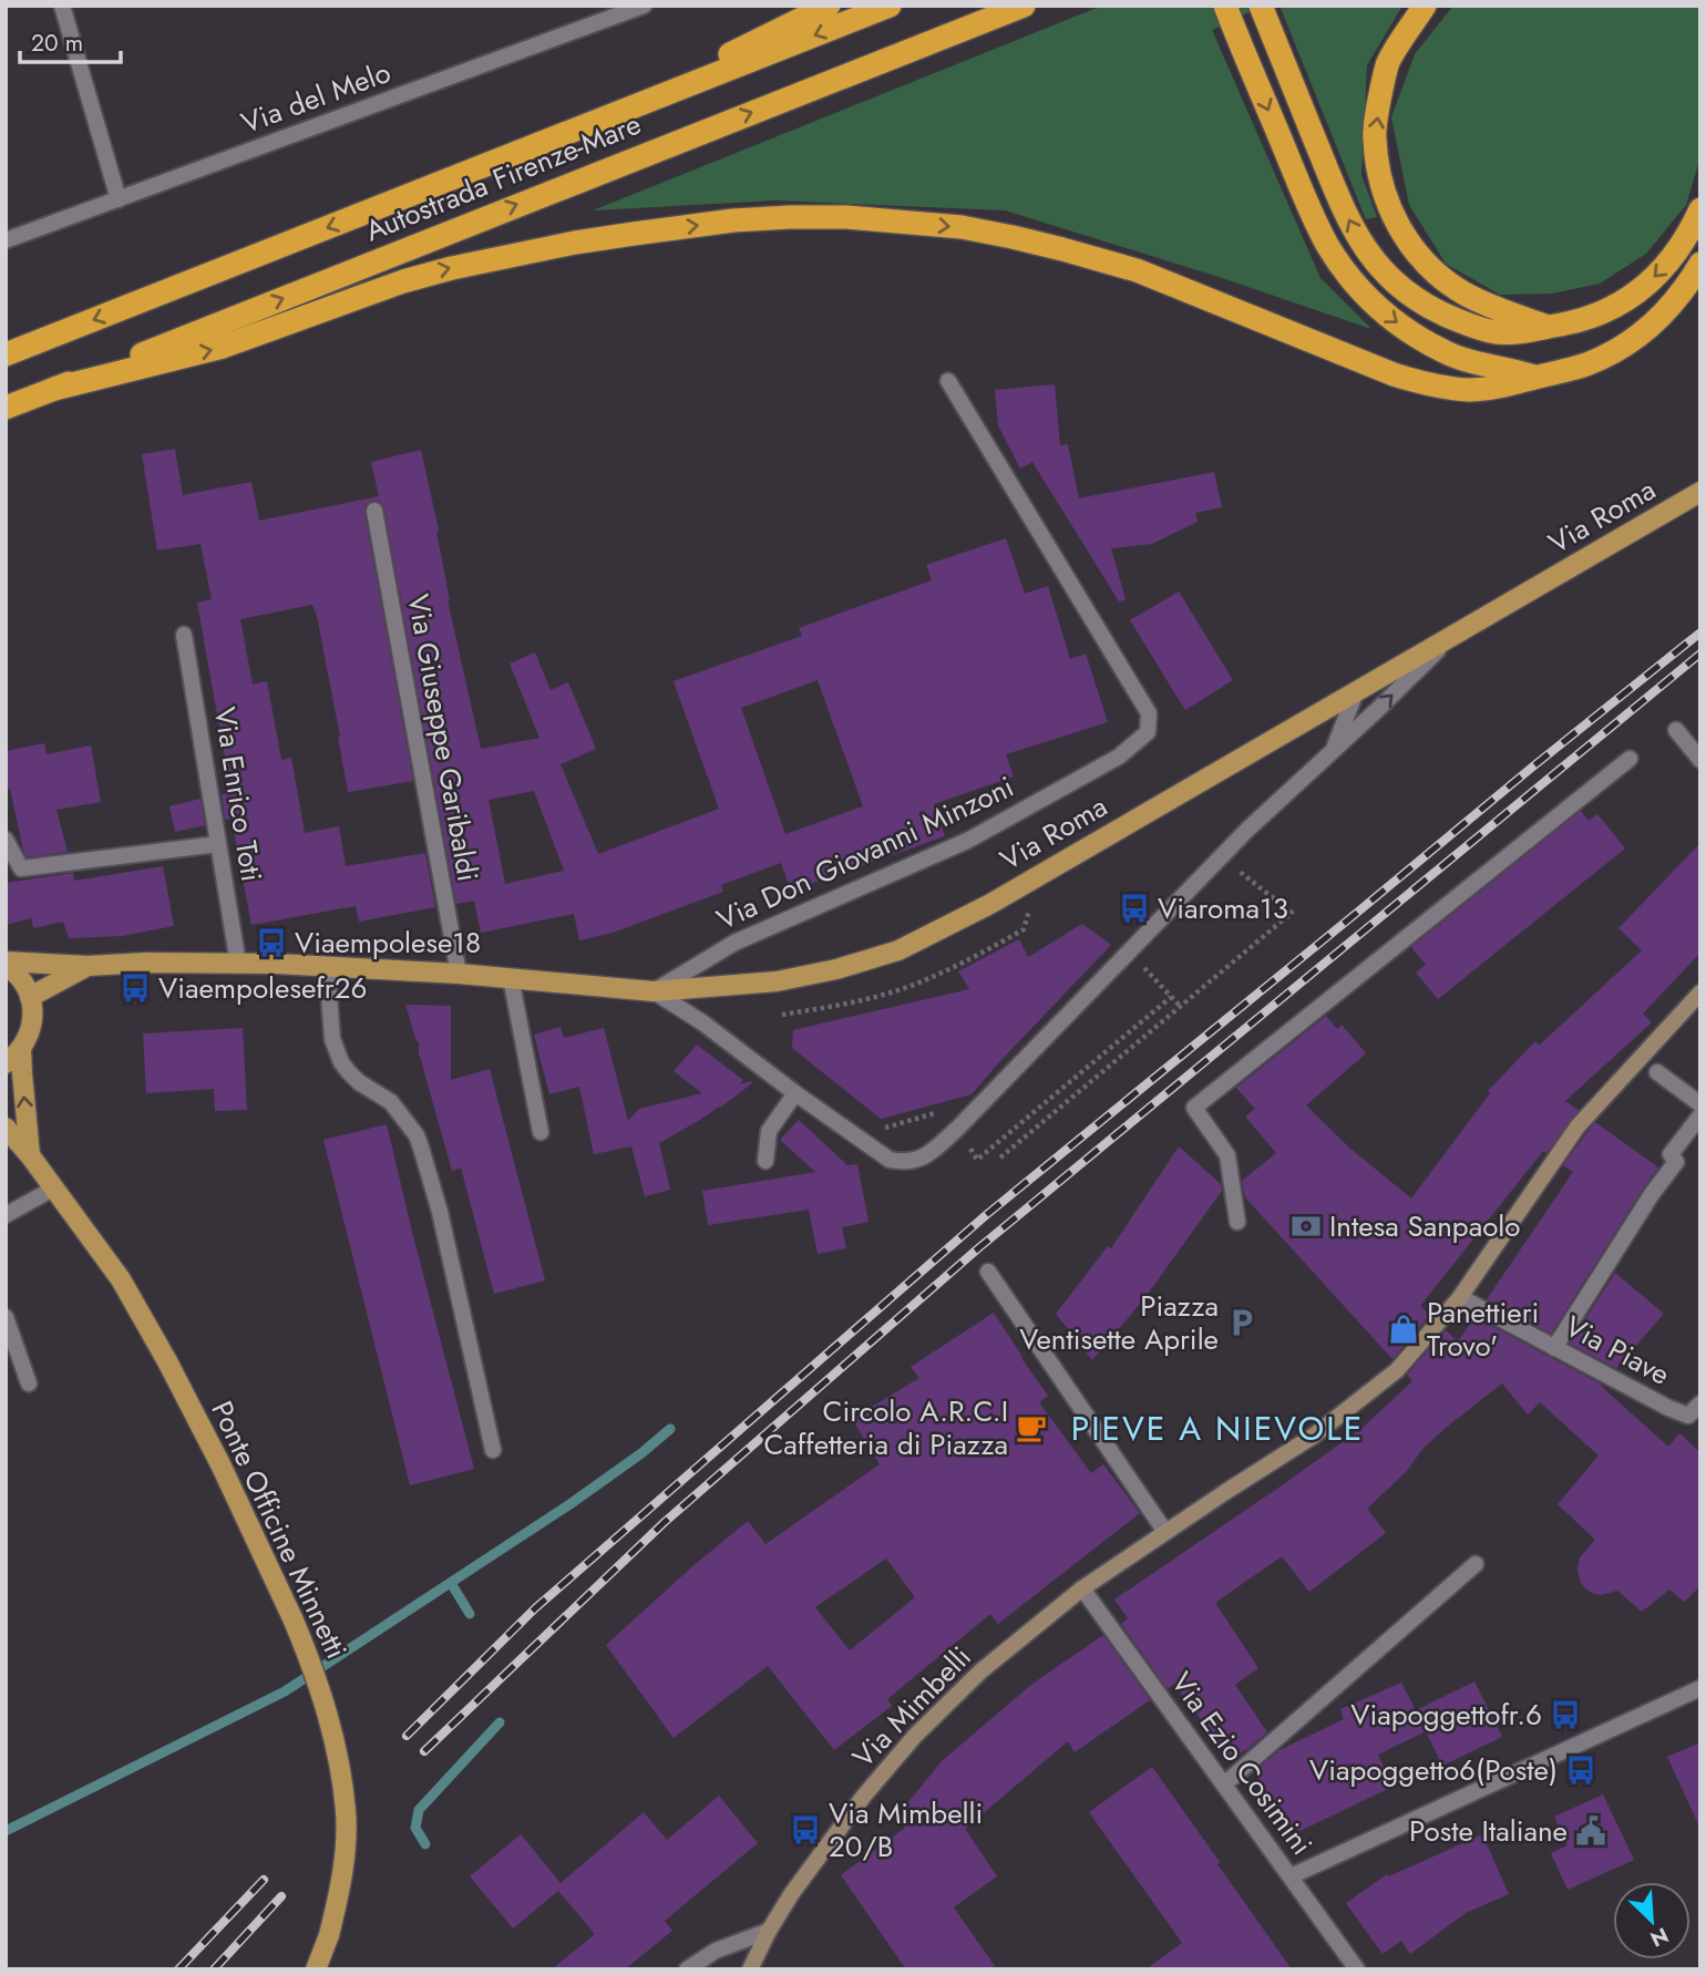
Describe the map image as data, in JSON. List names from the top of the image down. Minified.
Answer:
{"streets":{"highway":["Autostrada Firenze-Mare"],"main road":["Via Roma","Ponte Officine Minnetti","Via Mimbelli"],"street":["Via del Melo","Via Giuseppe Garibaldi","Via Enrico Toti","Via Don Giovanni Minzoni","Via Piave","Via Ezio Cosimini"]},"crossings":[["Via Roma","Via Giuseppe Garibaldi"],["Via Roma","Via Enrico Toti"],["Via Roma","Via Don Giovanni Minzoni"],["Via Piave","Via Mimbelli"],["Via Mimbelli","Via Ezio Cosimini"]],"districts":["PIEVE A NIEVOLE"],"places":{"bus stop":["Viaroma13","Viaempolese18","Viaempolesefr26","Viapoggettofr.6","Viapoggetto6(Poste)","Via Mimbelli 20/B"],"bank":["Intesa Sanpaolo"],"parking":["Piazza Ventisette Aprile"],"shop":["Panettieri Trovo'"],"cafe":["Circolo A.R.C.I Caffetteria di Piazza"],"public building":["Poste Italiane"]},"scale_bar":"20 m","north":"bottom right"}
